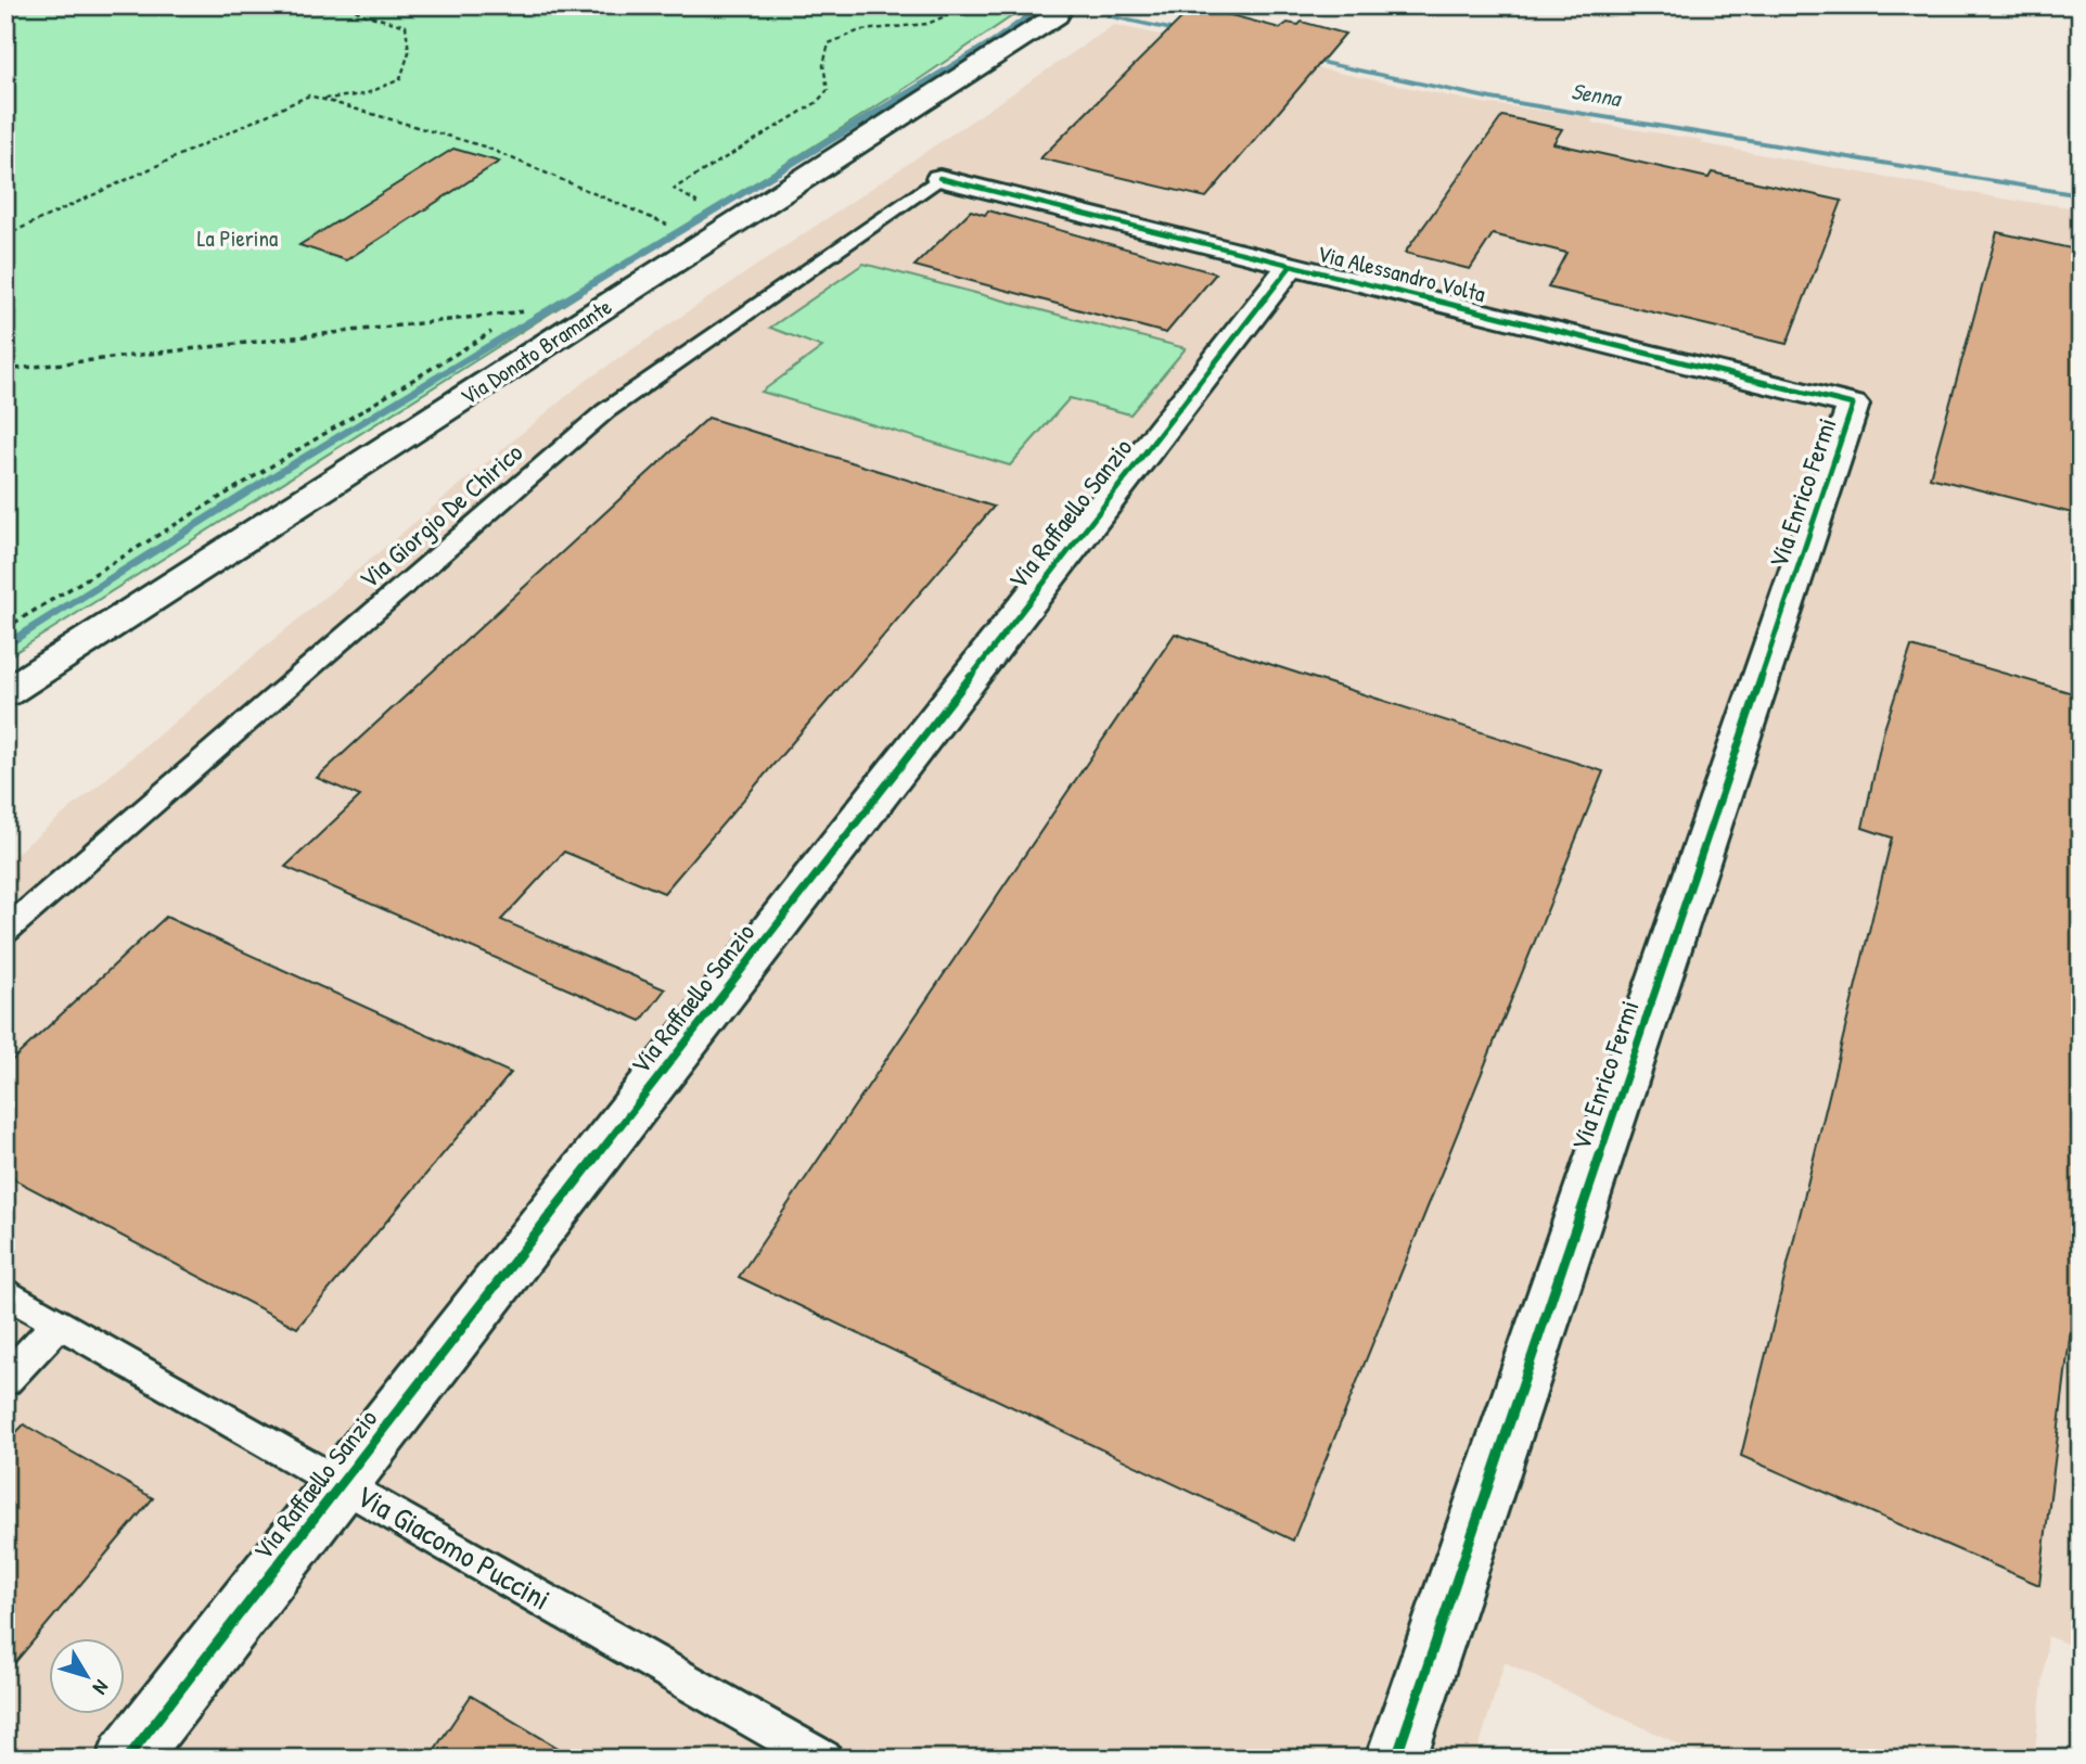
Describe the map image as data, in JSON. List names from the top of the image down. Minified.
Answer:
{"streets":{"street":["Via Alessandro Volta","Via Donato Bramante","Via Enrico Fermi","Via Raffaello Sanzio"],"lane":["Via Giorgio De Chirico","Via Giacomo Puccini"]},"crossings":[["Via Alessandro Volta","Via Enrico Fermi"],["Via Alessandro Volta","Via Raffaello Sanzio"],["Via Alessandro Volta","Via Giorgio De Chirico"],["Via Raffaello Sanzio","Via Giacomo Puccini"]],"water":["Senna"],"parks":["La Pierina"],"north":"bottom right"}
